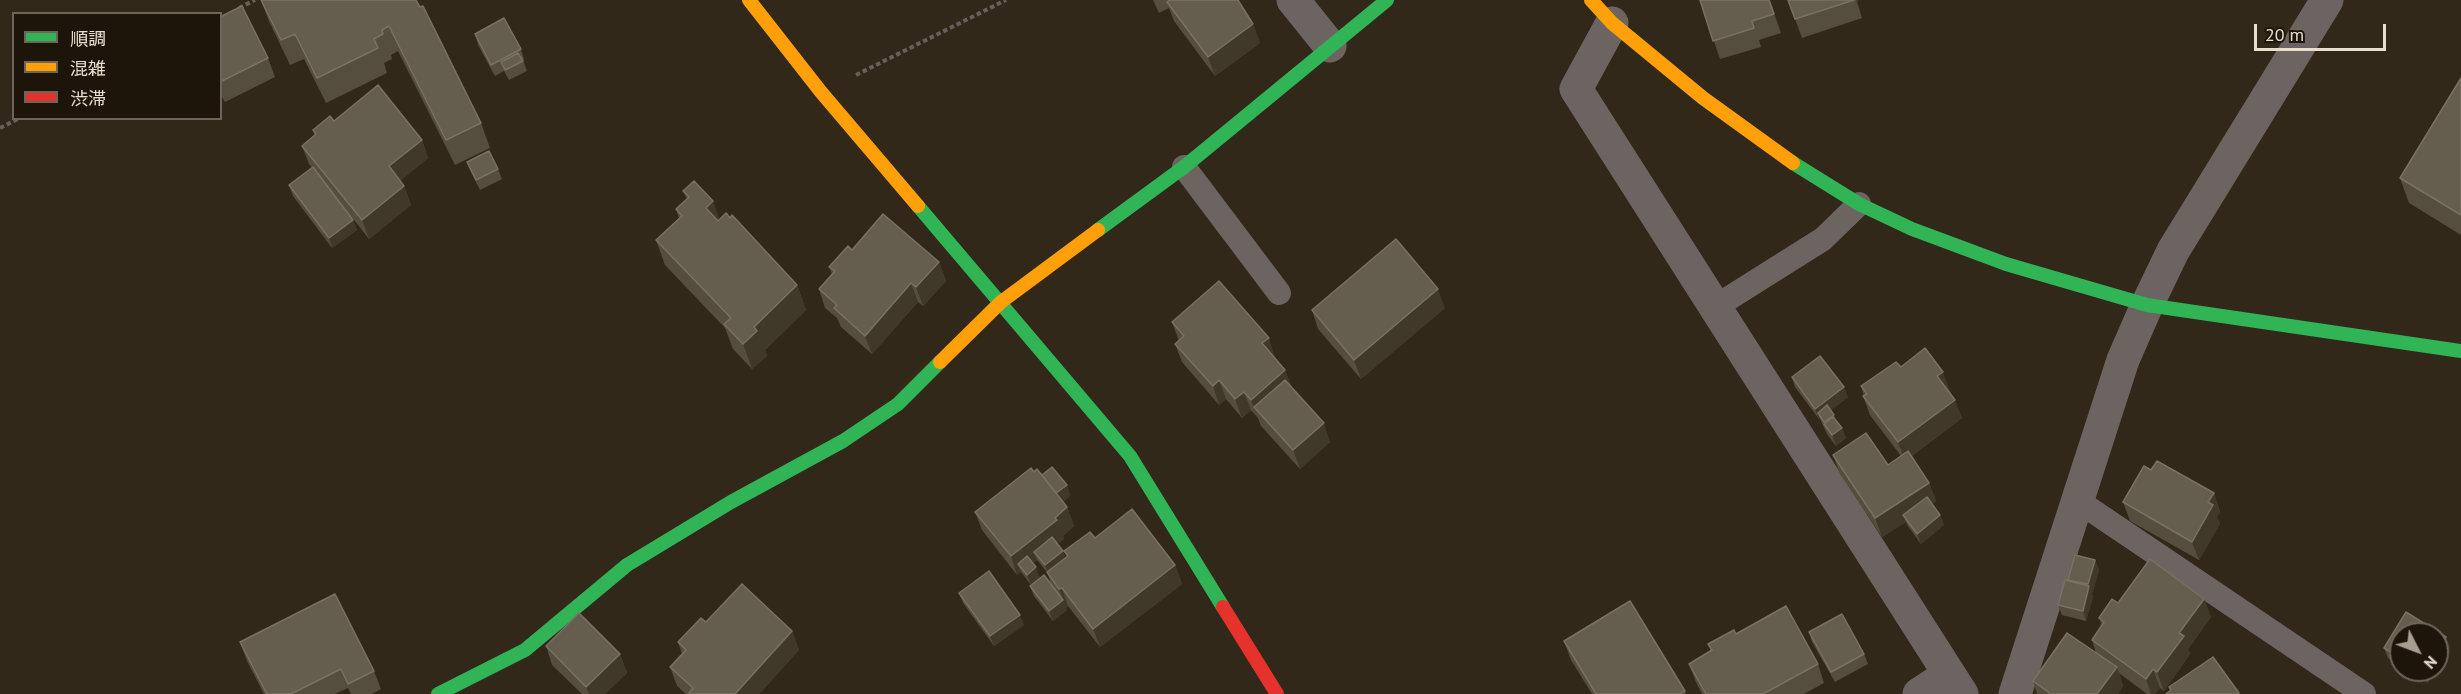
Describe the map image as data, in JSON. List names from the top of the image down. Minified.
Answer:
{"legend":["順調","混雑","渋滞"],"scale_bar":"20 m","north":"bottom right"}
